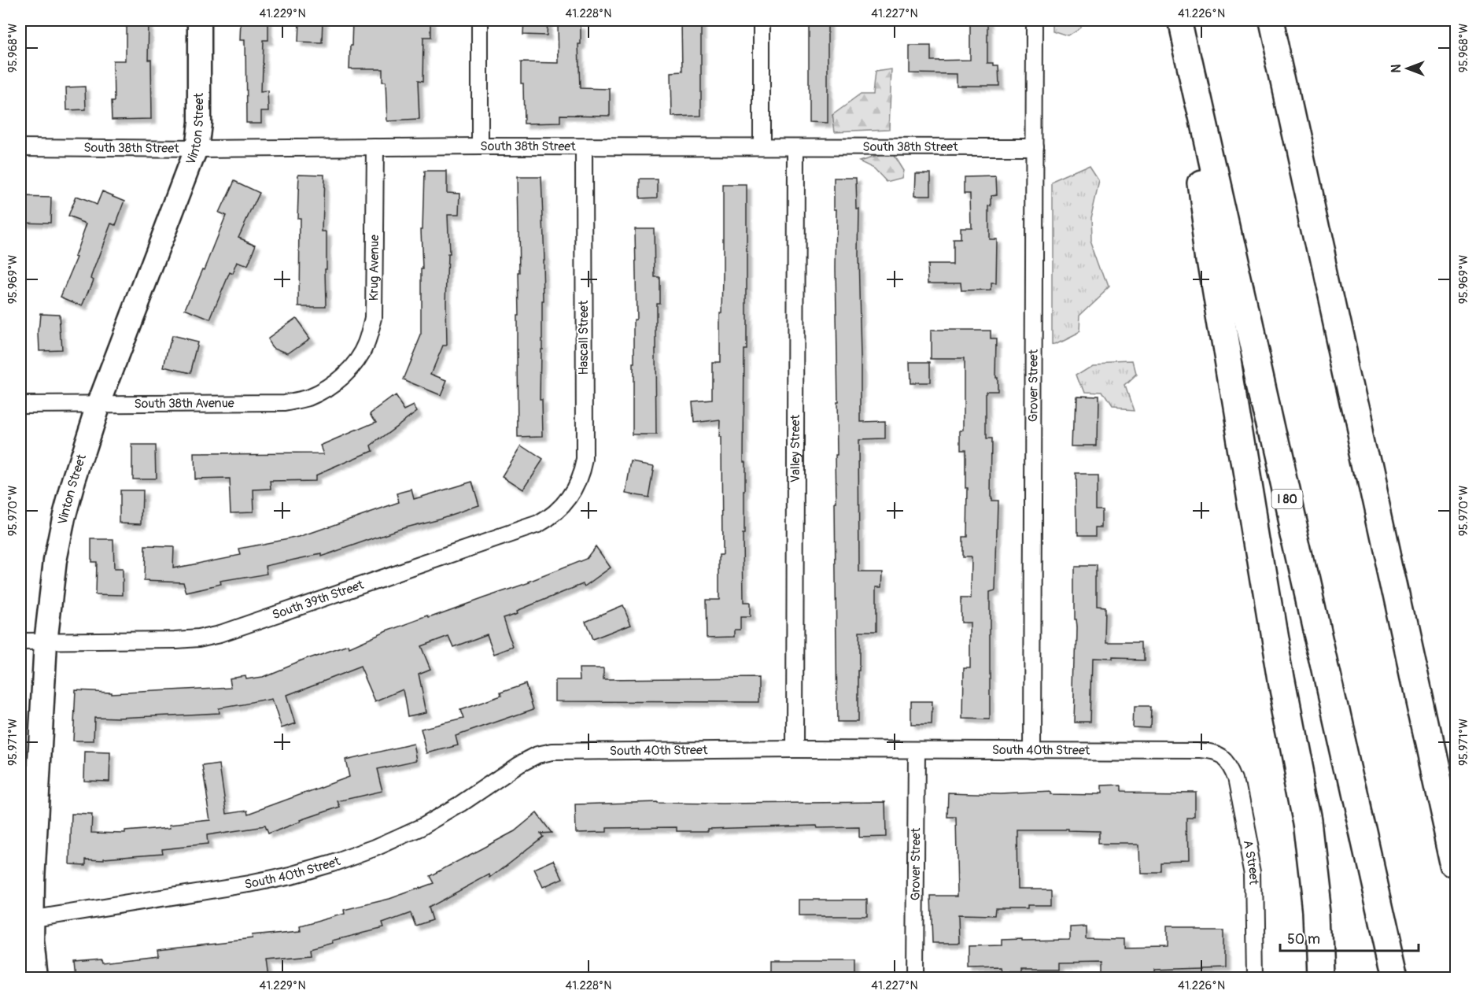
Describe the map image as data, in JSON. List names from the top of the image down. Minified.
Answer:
{"streets":{"highway":["I 80"],"street":["Vinton Street","South 38th Street","Krug Avenue","Hascall Street","Grover Street","South 38th Avenue","Valley Street","South 39th Street","South 40th Street","A Street"]},"crossings":[["Vinton Street","South 38th Street"],["Vinton Street","South 38th Avenue"],["Vinton Street","South 39th Street"],["Vinton Street","South 40th Street"],["South 38th Street","Krug Avenue"],["South 38th Street","Hascall Street"],["South 38th Street","Grover Street"],["South 38th Street","Valley Street"],["Krug Avenue","South 38th Avenue"],["Hascall Street","South 39th Street"],["Grover Street","South 40th Street"],["Valley Street","South 40th Street"],["South 40th Street","A Street"]],"scale_bar":"50 m","north":"left","coordinates":["41.229°N","41.228°N","41.227°N","41.226°N","95.968°W","95.969°W","95.970°W","95.971°W"]}
